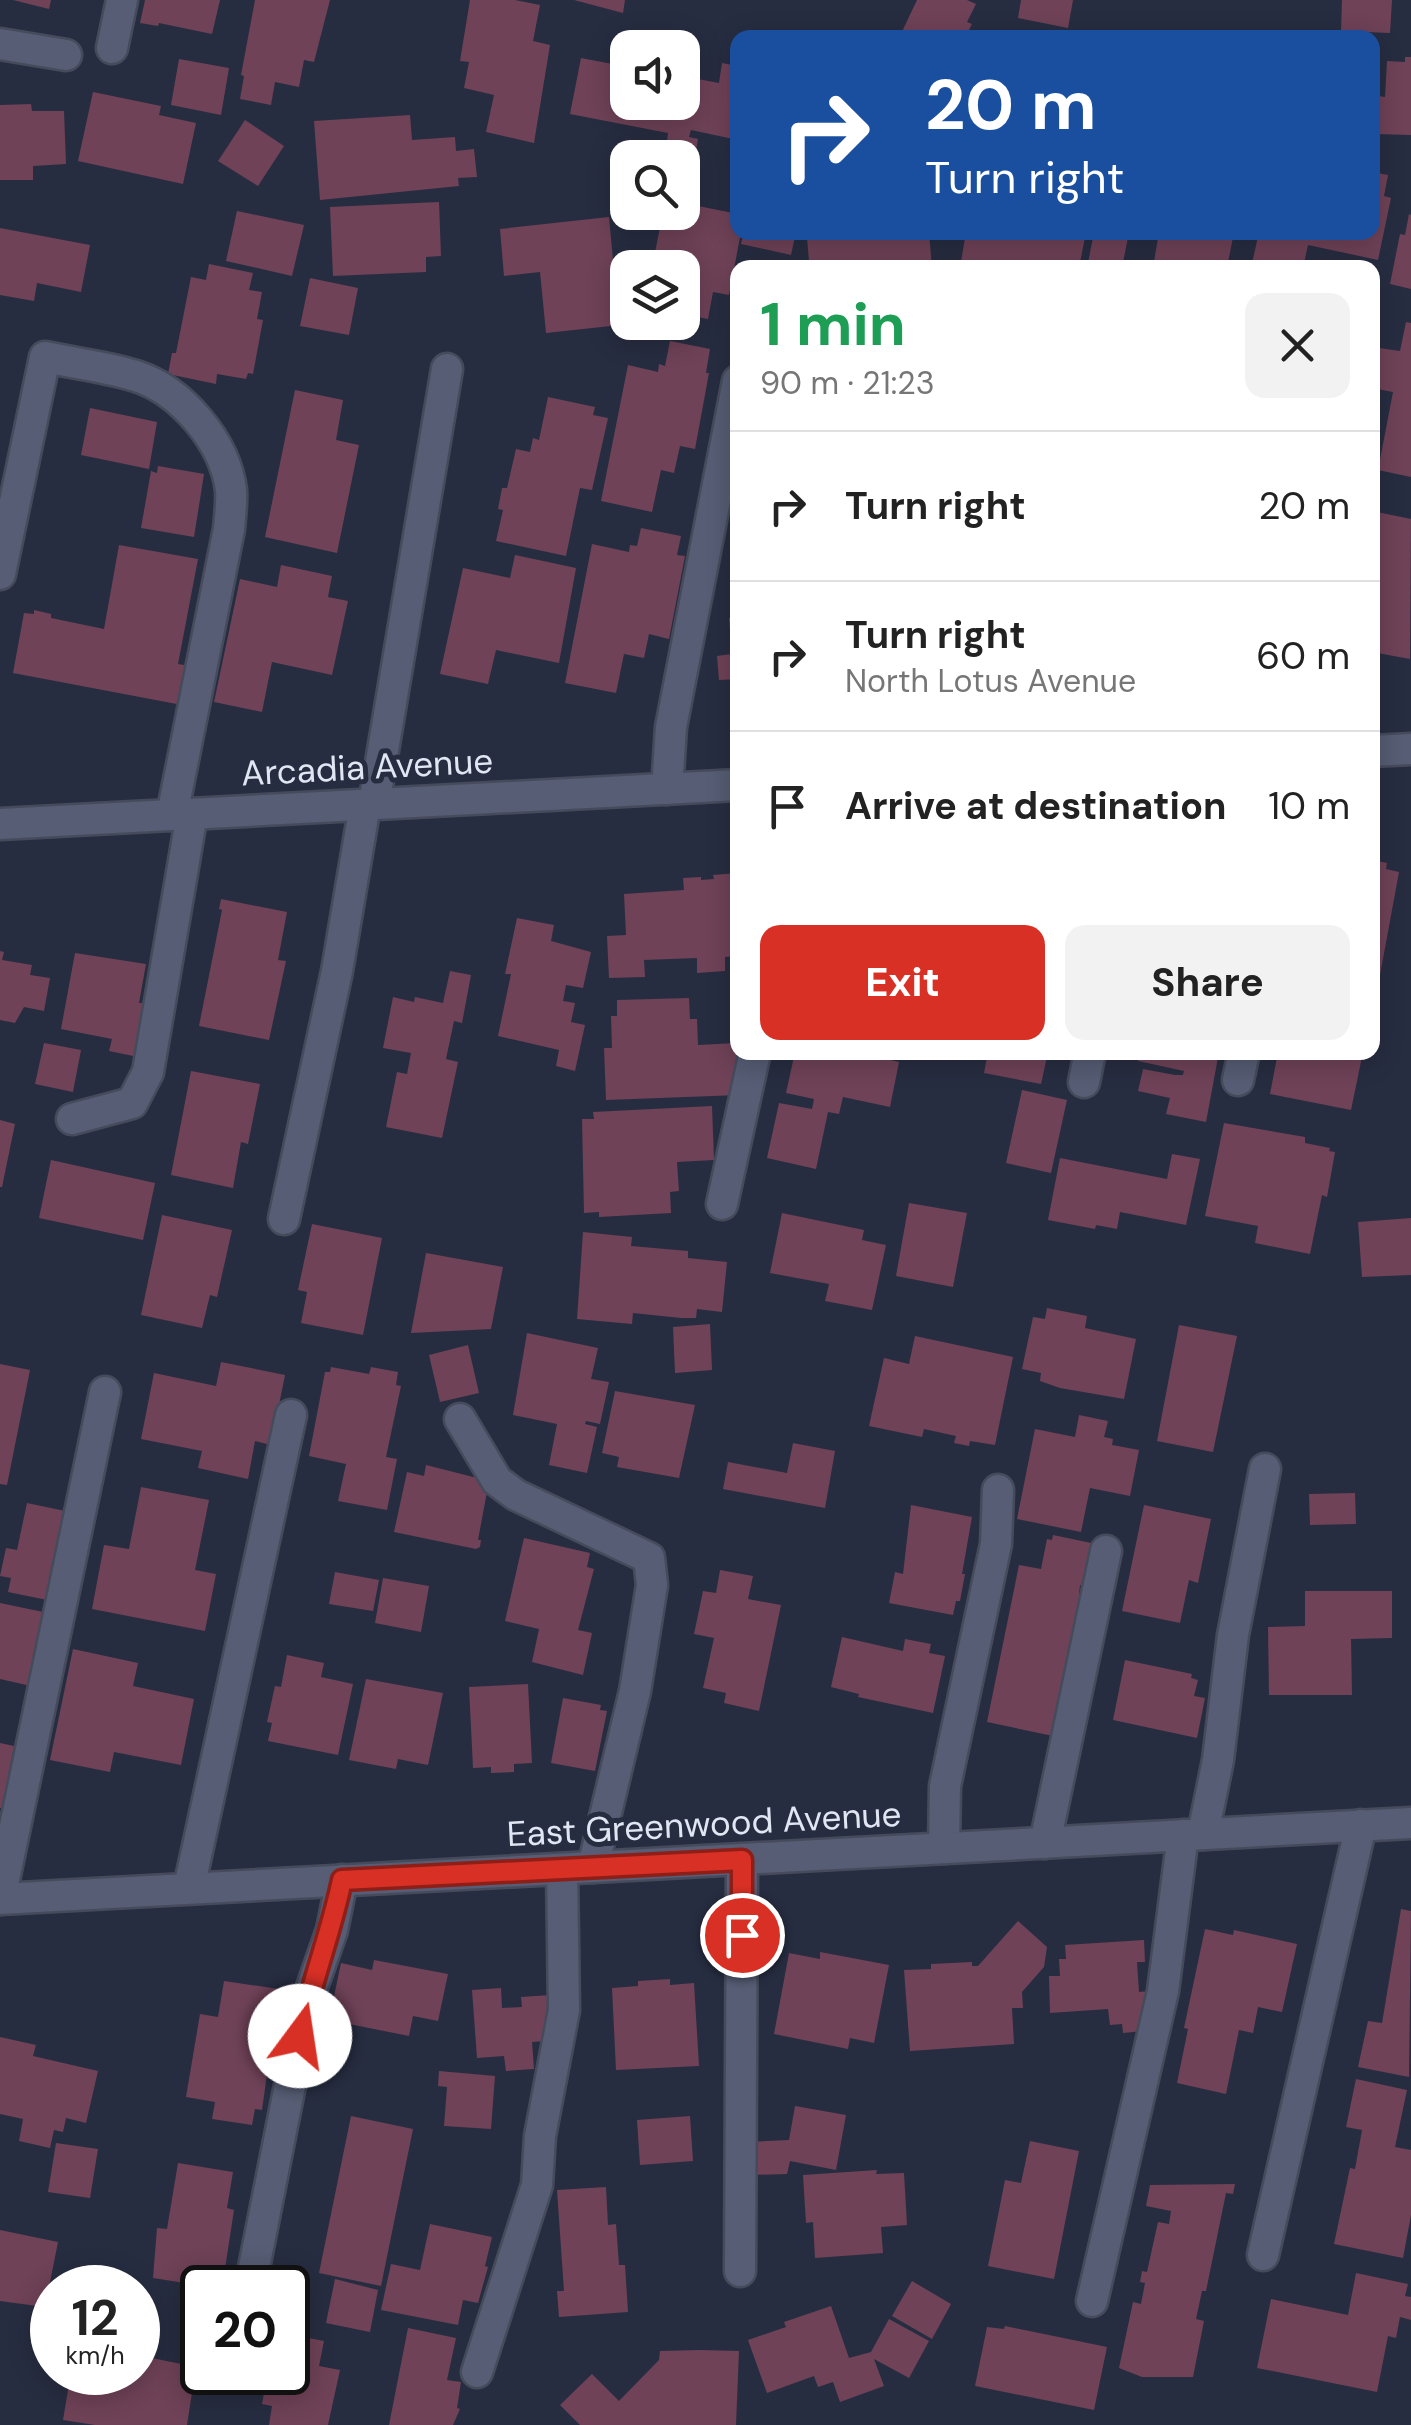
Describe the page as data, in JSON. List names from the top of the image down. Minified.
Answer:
{"streets":{"street":["Arcadia Avenue","East Greenwood Avenue"]},"page":{"turn":["20 m","Turn right"],"heading":["1 min","90 m · 21:23"],"list":[{"name":"Turn right","value":"20 m"},{"name":"Turn right","note":"North Lotus Avenue","value":"60 m"},{"name":"Arrive at destination","value":"10 m"}],"buttons":["Exit","Share"],"speed":"12 km/h","limit":"20"}}
